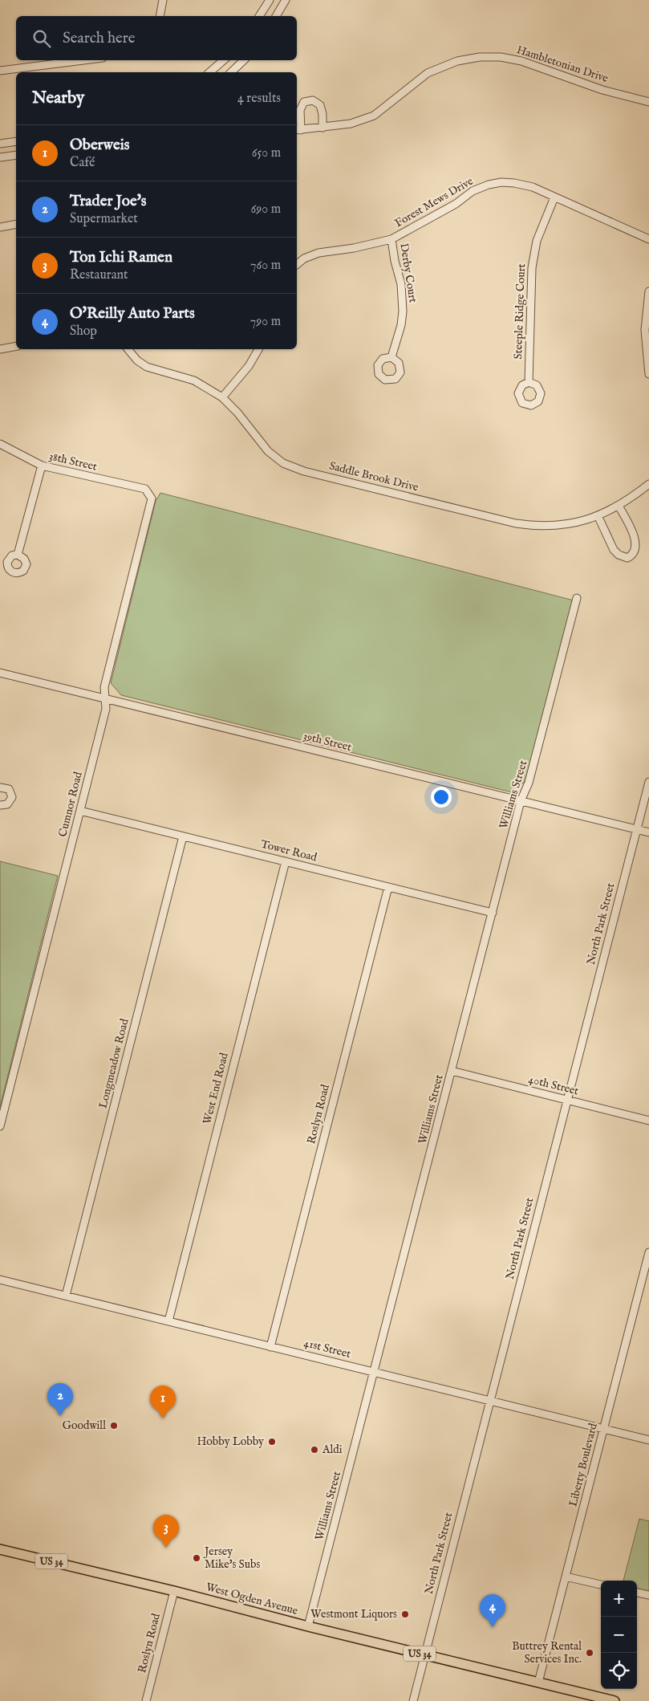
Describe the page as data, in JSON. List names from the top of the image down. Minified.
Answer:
{"streets":{"main road":["US 34","West Ogden Avenue"],"street":["Hambletonian Drive","Forest Mews Drive","Derby Court","Steeple Ridge Court","38th Street","Saddle Brook Drive","39th Street","Williams Street","Cumnor Road","Tower Road","North Park Street","Longmeadow Road","40th Street","West End Road","Roslyn Road","41st Street","Liberty Boulevard"]},"crossings":[["Forest Mews Drive","Derby Court"],["Forest Mews Drive","Steeple Ridge Court"],["38th Street","Cumnor Road"],["39th Street","Williams Street"],["39th Street","Cumnor Road"],["39th Street","North Park Street"],["Williams Street","Tower Road"],["Williams Street","40th Street"],["Williams Street","41st Street"],["Williams Street","West Ogden Avenue"],["Cumnor Road","Tower Road"],["Tower Road","Longmeadow Road"],["Tower Road","West End Road"],["Tower Road","Roslyn Road"],["North Park Street","40th Street"],["North Park Street","41st Street"],["North Park Street","West Ogden Avenue"],["Longmeadow Road","41st Street"],["West End Road","41st Street"],["Roslyn Road","41st Street"],["Roslyn Road","West Ogden Avenue"],["41st Street","Liberty Boulevard"],["Liberty Boulevard","West Ogden Avenue"]],"places":["Goodwill","Hobby Lobby","Aldi","Jersey Mike's Subs","Westmont Liquors","Buttrey Rental Services Inc."],"page":{"search":"Search here","heading":["Nearby","4 results"],"list":[{"mark":"1","name":"Oberweis","note":"Café","value":"650 m"},{"mark":"2","name":"Trader Joe's","note":"Supermarket","value":"690 m"},{"mark":"3","name":"Ton Ichi Ramen","note":"Restaurant","value":"760 m"},{"mark":"4","name":"O'Reilly Auto Parts","note":"Shop","value":"790 m"}],"pins":["2","1","3","4"],"map_buttons":["+","−"]}}
